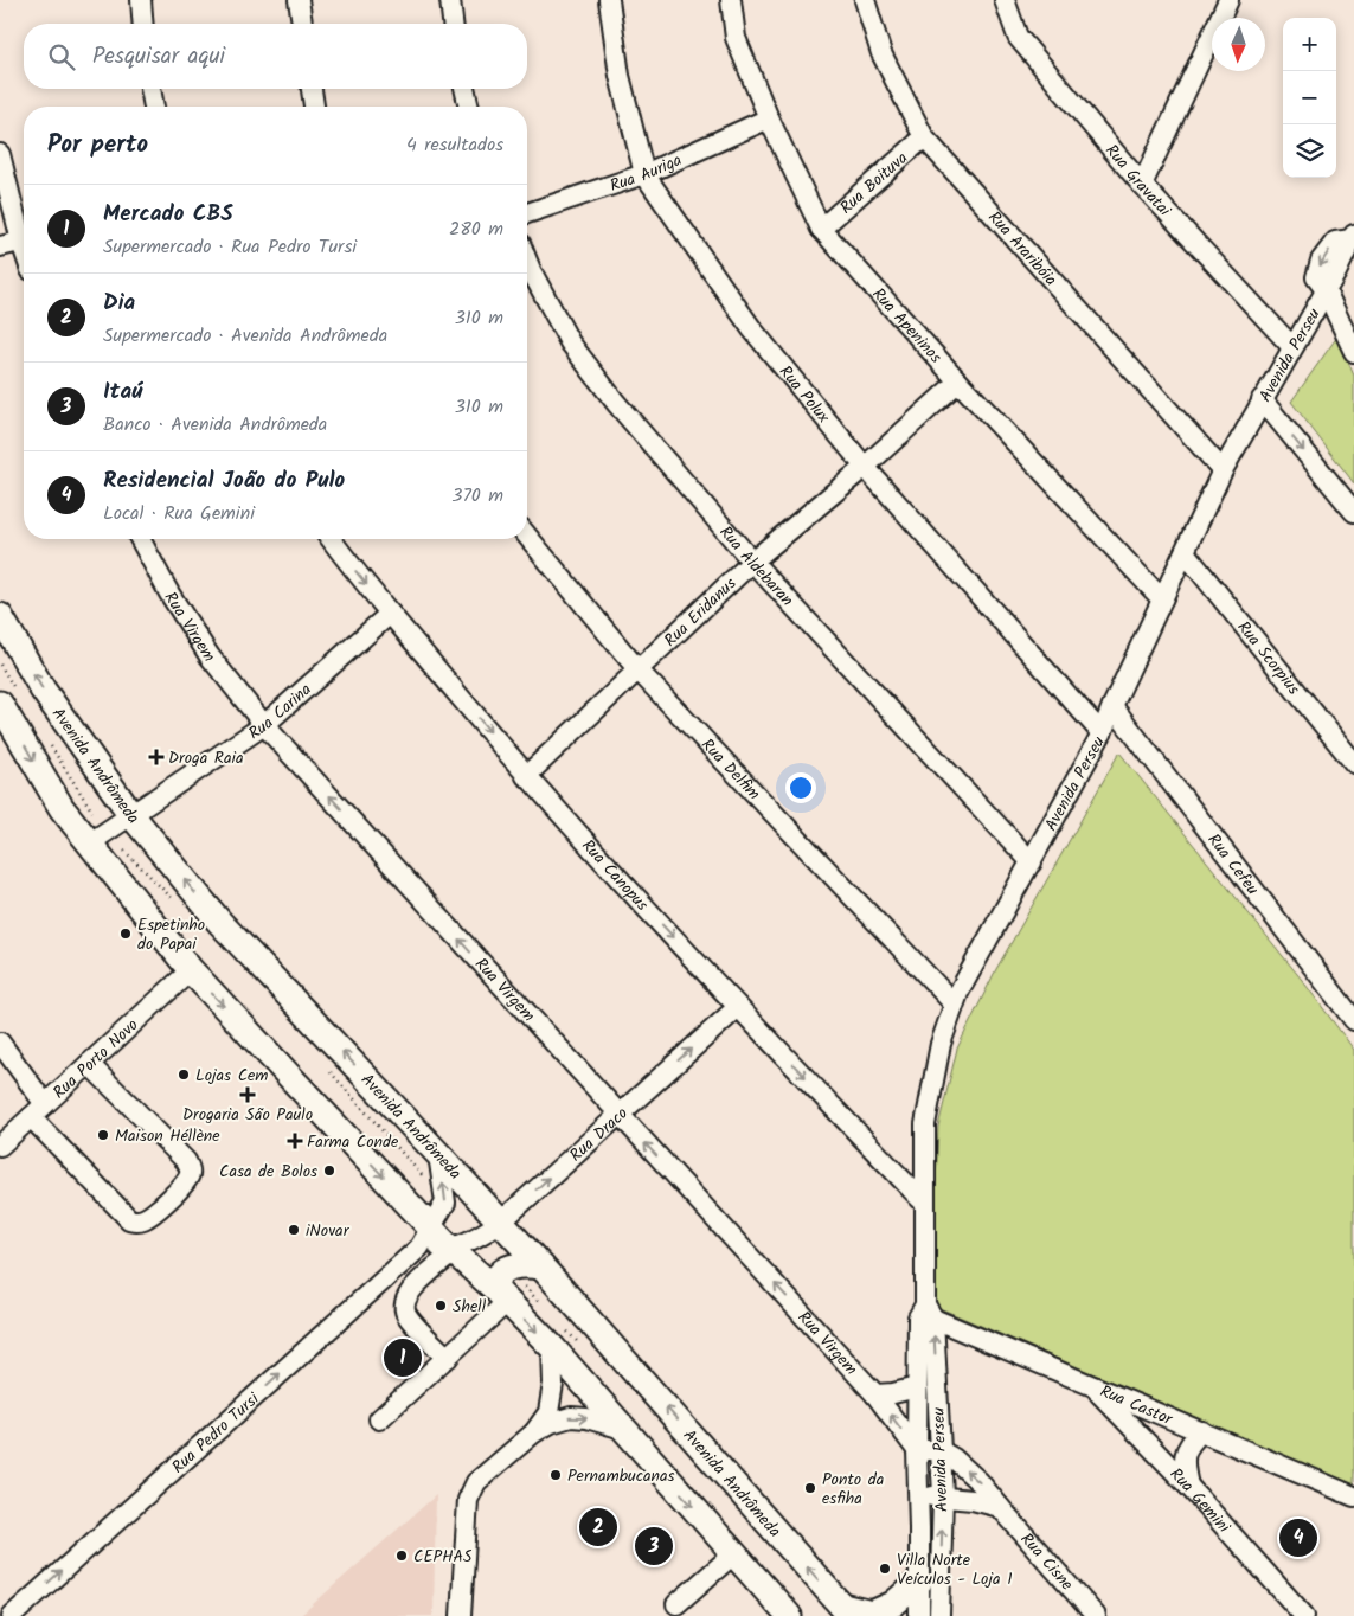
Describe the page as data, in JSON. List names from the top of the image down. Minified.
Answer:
{"streets":{"main road":["Avenida Andrômeda"],"street":["Rua Auriga","Rua Gravatai","Rua Boituva","Rua Araribóia","Rua Apeninos","Avenida Perseu","Rua Polux","Rua Aldebaran","Rua Eridanus","Rua Virgem","Rua Scorpius","Rua Carina","Rua Delfim","Rua Cefeu","Rua Canopus","Rua Porto Novo","Rua Draco","Rua Castor","Rua Pedro Tursi","Rua Gemini","Rua Cisne"]},"crossings":[["Rua Auriga","Rua Apeninos"],["Rua Auriga","Rua Polux"],["Rua Gravatai","Avenida Perseu"],["Rua Boituva","Rua Araribóia"],["Rua Boituva","Rua Apeninos"],["Rua Araribóia","Avenida Perseu"],["Rua Apeninos","Avenida Perseu"],["Rua Apeninos","Rua Eridanus"],["Avenida Perseu","Rua Polux"],["Avenida Perseu","Rua Aldebaran"],["Avenida Perseu","Rua Virgem"],["Avenida Perseu","Rua Scorpius"],["Avenida Perseu","Rua Delfim"],["Avenida Perseu","Rua Cefeu"],["Avenida Perseu","Rua Canopus"],["Avenida Perseu","Rua Castor"],["Avenida Perseu","Rua Cisne"],["Rua Polux","Rua Eridanus"],["Rua Aldebaran","Rua Eridanus"],["Rua Eridanus","Rua Delfim"],["Rua Eridanus","Rua Canopus"],["Rua Virgem","Rua Carina"],["Rua Virgem","Rua Draco"],["Rua Carina","Avenida Andrômeda"],["Rua Carina","Rua Canopus"],["Avenida Andrômeda","Rua Draco"],["Avenida Andrômeda","Rua Pedro Tursi"],["Rua Canopus","Rua Draco"],["Rua Castor","Rua Gemini"]],"one_way":["Rua Virgem","Rua Canopus","Rua Draco","Rua Pedro Tursi","Rua Cisne"],"places":{"health":["Droga Raia","Drogaria São Paulo","Farma Conde"],"other":["Espetinho do Papai","Lojas Cem","Maison Héllène","Casa de Bolos","iNovar","Shell","Pernambucanas","Ponto da esfiha","CEPHAS","Villa Norte Veículos - Loja 1"]},"north":"bottom","page":{"map_buttons":["+","−"],"search":"Pesquisar aqui","heading":["Por perto","4 resultados"],"list":[{"mark":"1","name":"Mercado CBS","note":"Supermercado · Rua Pedro Tursi","value":"280 m"},{"mark":"2","name":"Dia","note":"Supermercado · Avenida Andrômeda","value":"310 m"},{"mark":"3","name":"Itaú","note":"Banco · Avenida Andrômeda","value":"310 m"},{"mark":"4","name":"Residencial João do Pulo","note":"Local · Rua Gemini","value":"370 m"}],"pins":["1","2","4","3"]}}
